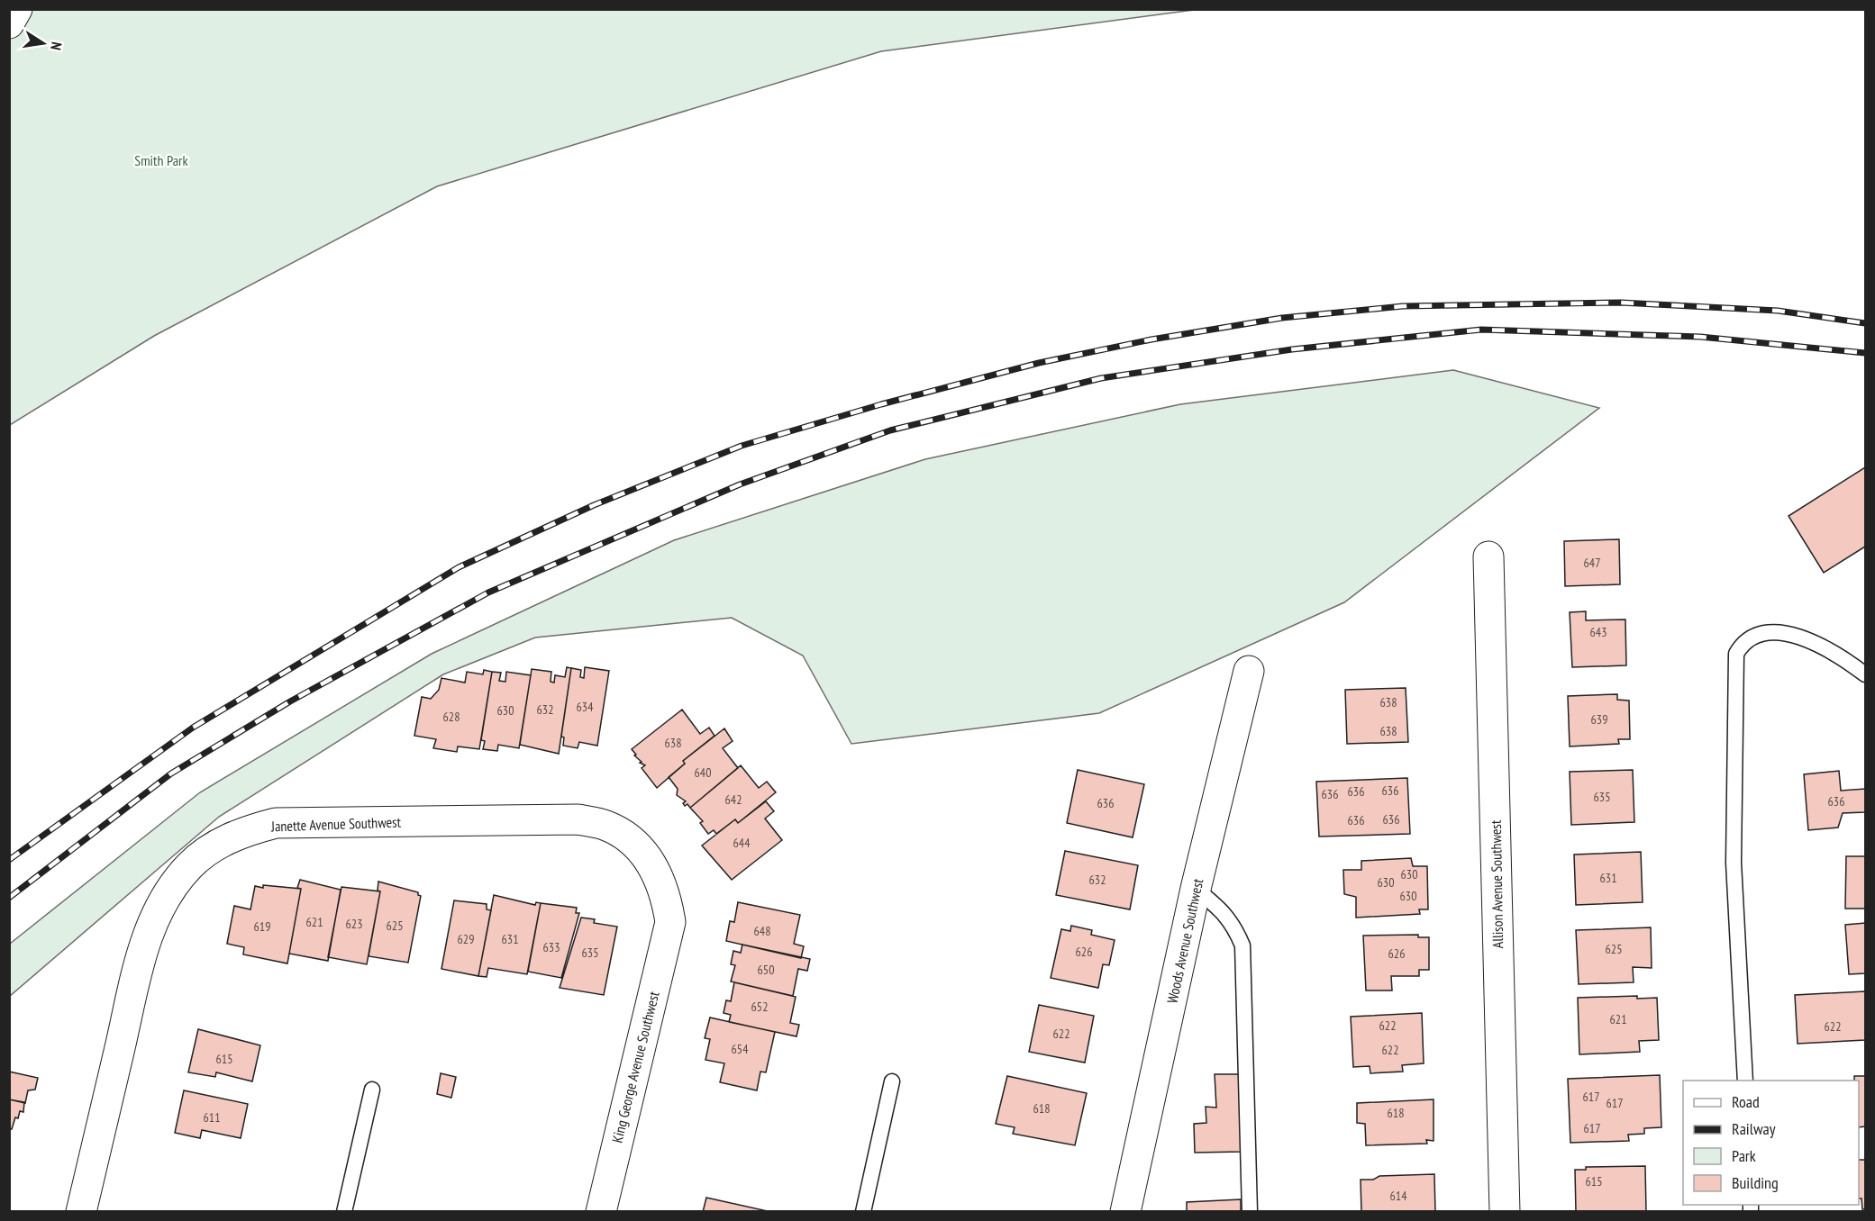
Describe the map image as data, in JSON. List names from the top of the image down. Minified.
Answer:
{"streets":{"street":["Janette Avenue Southwest","Allison Avenue Southwest","Woods Avenue Southwest","King George Avenue Southwest"]},"crossings":[["Janette Avenue Southwest","King George Avenue Southwest"]],"parks":["Smith Park"],"house_numbers":["647","643","638","634","632","630","628","639","638","638","640","636","636","636","635","642","636","636","636","636","644","630","631","632","630","630","621","623","625","619","648","629","631","633","625","626","635","626","650","652","621","622","622","622","654","622","615","617","617","618","618","611","617","615","614"],"legend":["Road","Railway","Park","Building"],"north":"right"}
